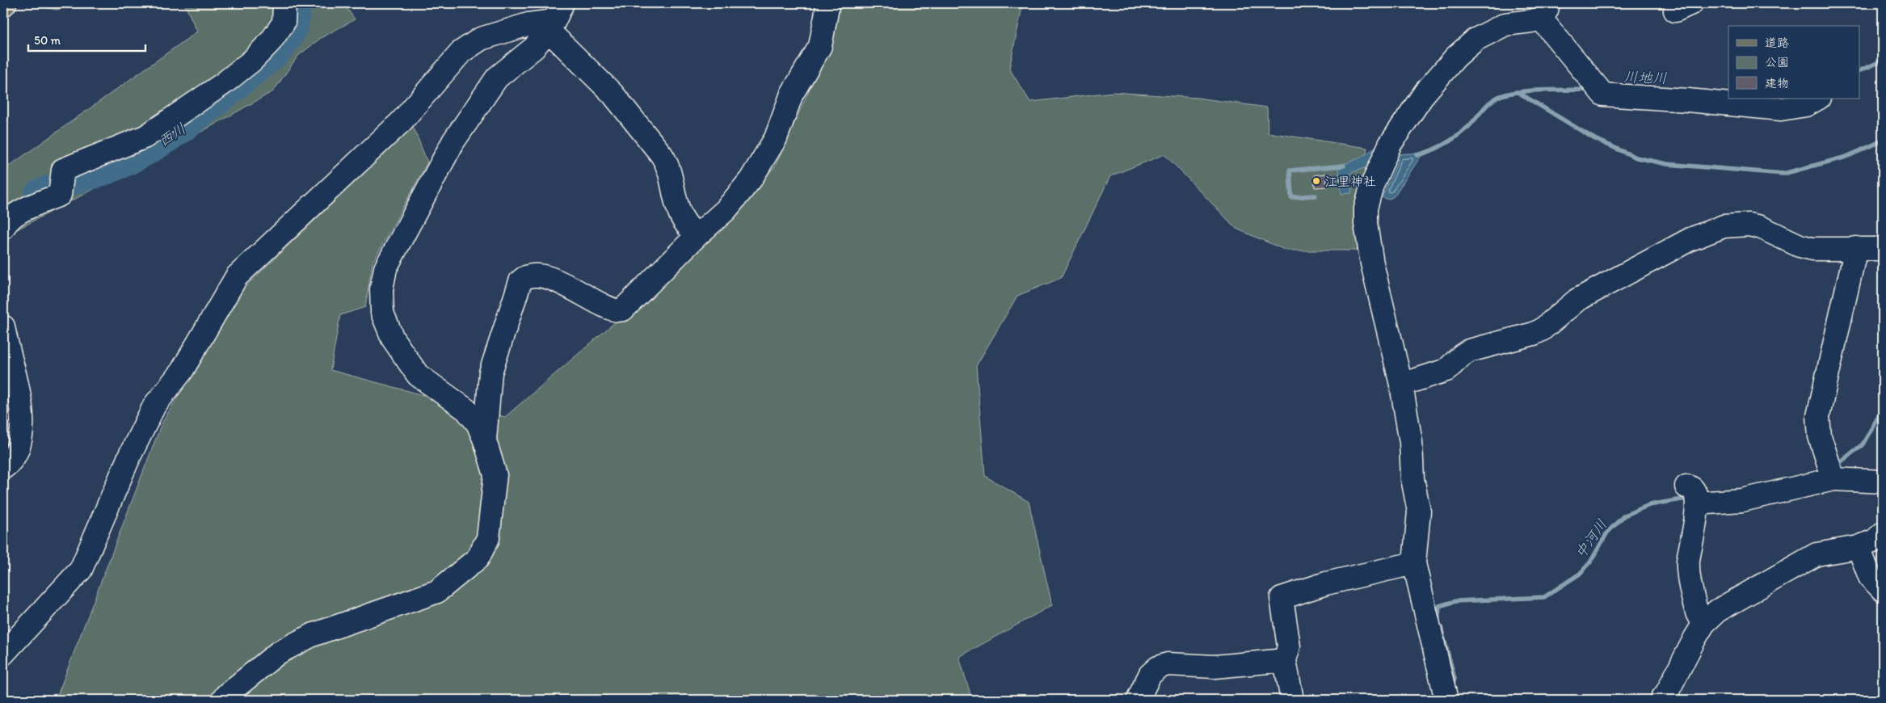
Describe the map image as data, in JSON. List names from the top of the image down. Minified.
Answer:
{"water":["川地川","西川","中河川"],"places":["江里神社"],"legend":["道路","公園","建物"],"scale_bar":"50 m"}
